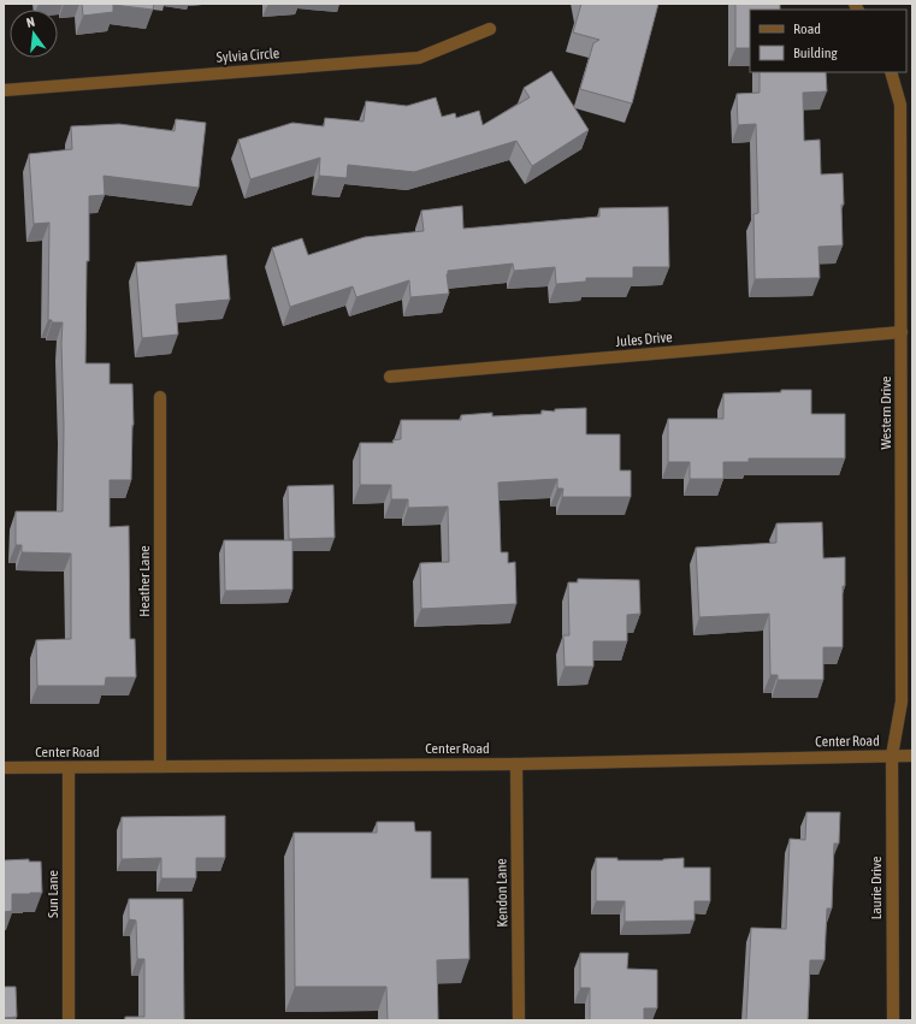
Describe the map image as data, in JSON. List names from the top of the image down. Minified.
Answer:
{"streets":{"street":["Sylvia Circle","Jules Drive","Western Drive","Heather Lane","Center Road","Laurie Drive","Kendon Lane","Sun Lane"]},"crossings":[["Jules Drive","Western Drive"],["Western Drive","Center Road"],["Western Drive","Laurie Drive"],["Heather Lane","Center Road"],["Center Road","Laurie Drive"],["Center Road","Kendon Lane"],["Center Road","Sun Lane"]],"legend":["Road","Building"],"north":"top"}
